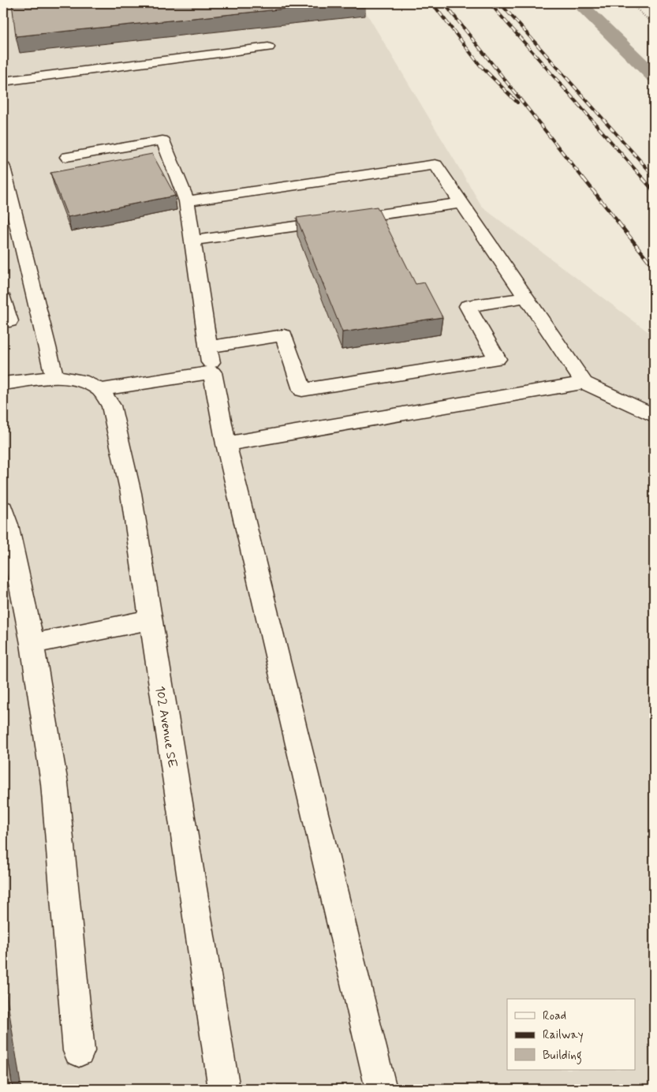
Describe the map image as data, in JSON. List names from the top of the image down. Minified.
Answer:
{"streets":{"street":["102 Avenue SE"]},"legend":["Road","Railway","Building"]}
